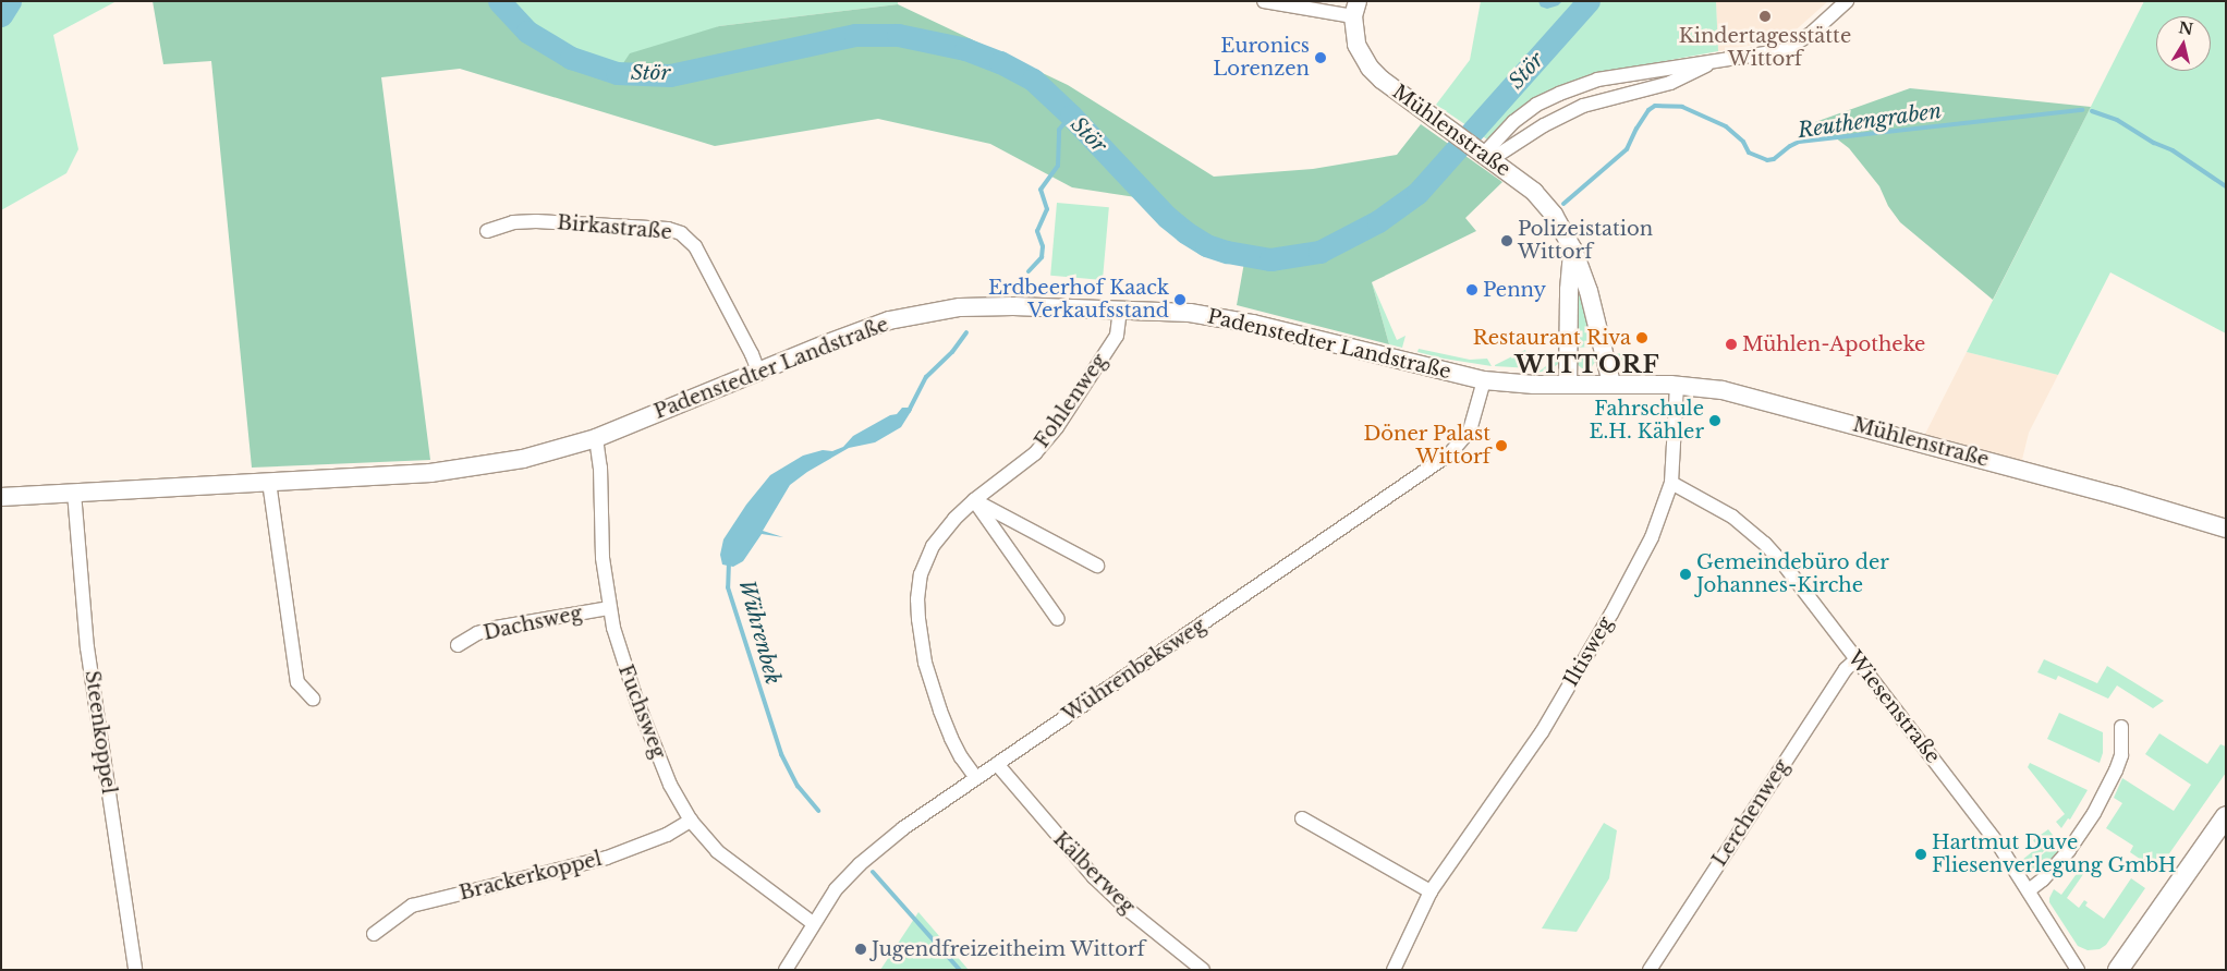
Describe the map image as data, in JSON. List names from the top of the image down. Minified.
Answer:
{"streets":{"street":["Mühlenstraße","Birkastraße","Padenstedter Landstraße","Fohlenweg","Dachsweg","Iltisweg","Wührenbeksweg","Wiesenstraße","Fuchsweg","Steenkoppel","Lerchenweg","Kälberweg","Brackerkoppel"]},"crossings":[["Mühlenstraße","Padenstedter Landstraße"],["Mühlenstraße","Iltisweg"],["Birkastraße","Padenstedter Landstraße"],["Padenstedter Landstraße","Fohlenweg"],["Padenstedter Landstraße","Wührenbeksweg"],["Padenstedter Landstraße","Fuchsweg"],["Padenstedter Landstraße","Steenkoppel"],["Fohlenweg","Wührenbeksweg"],["Dachsweg","Fuchsweg"],["Iltisweg","Wiesenstraße"],["Wührenbeksweg","Fuchsweg"],["Wührenbeksweg","Kälberweg"],["Wiesenstraße","Lerchenweg"],["Fuchsweg","Brackerkoppel"]],"districts":["WITTORF"],"water":["Stör","Reuthengraben","Wührenbek"],"places":["Kindertagesstätte Wittorf","Euronics Lorenzen","Polizeistation Wittorf","Penny","Erdbeerhof Kaack Verkaufsstand","Restaurant Riva","Mühlen-Apotheke","Fahrschule E.H. Kähler","Döner Palast Wittorf","Gemeindebüro der Johannes-Kirche","Hartmut Duve Fliesenverlegung GmbH","Jugendfreizeitheim Wittorf"],"north":"top"}
